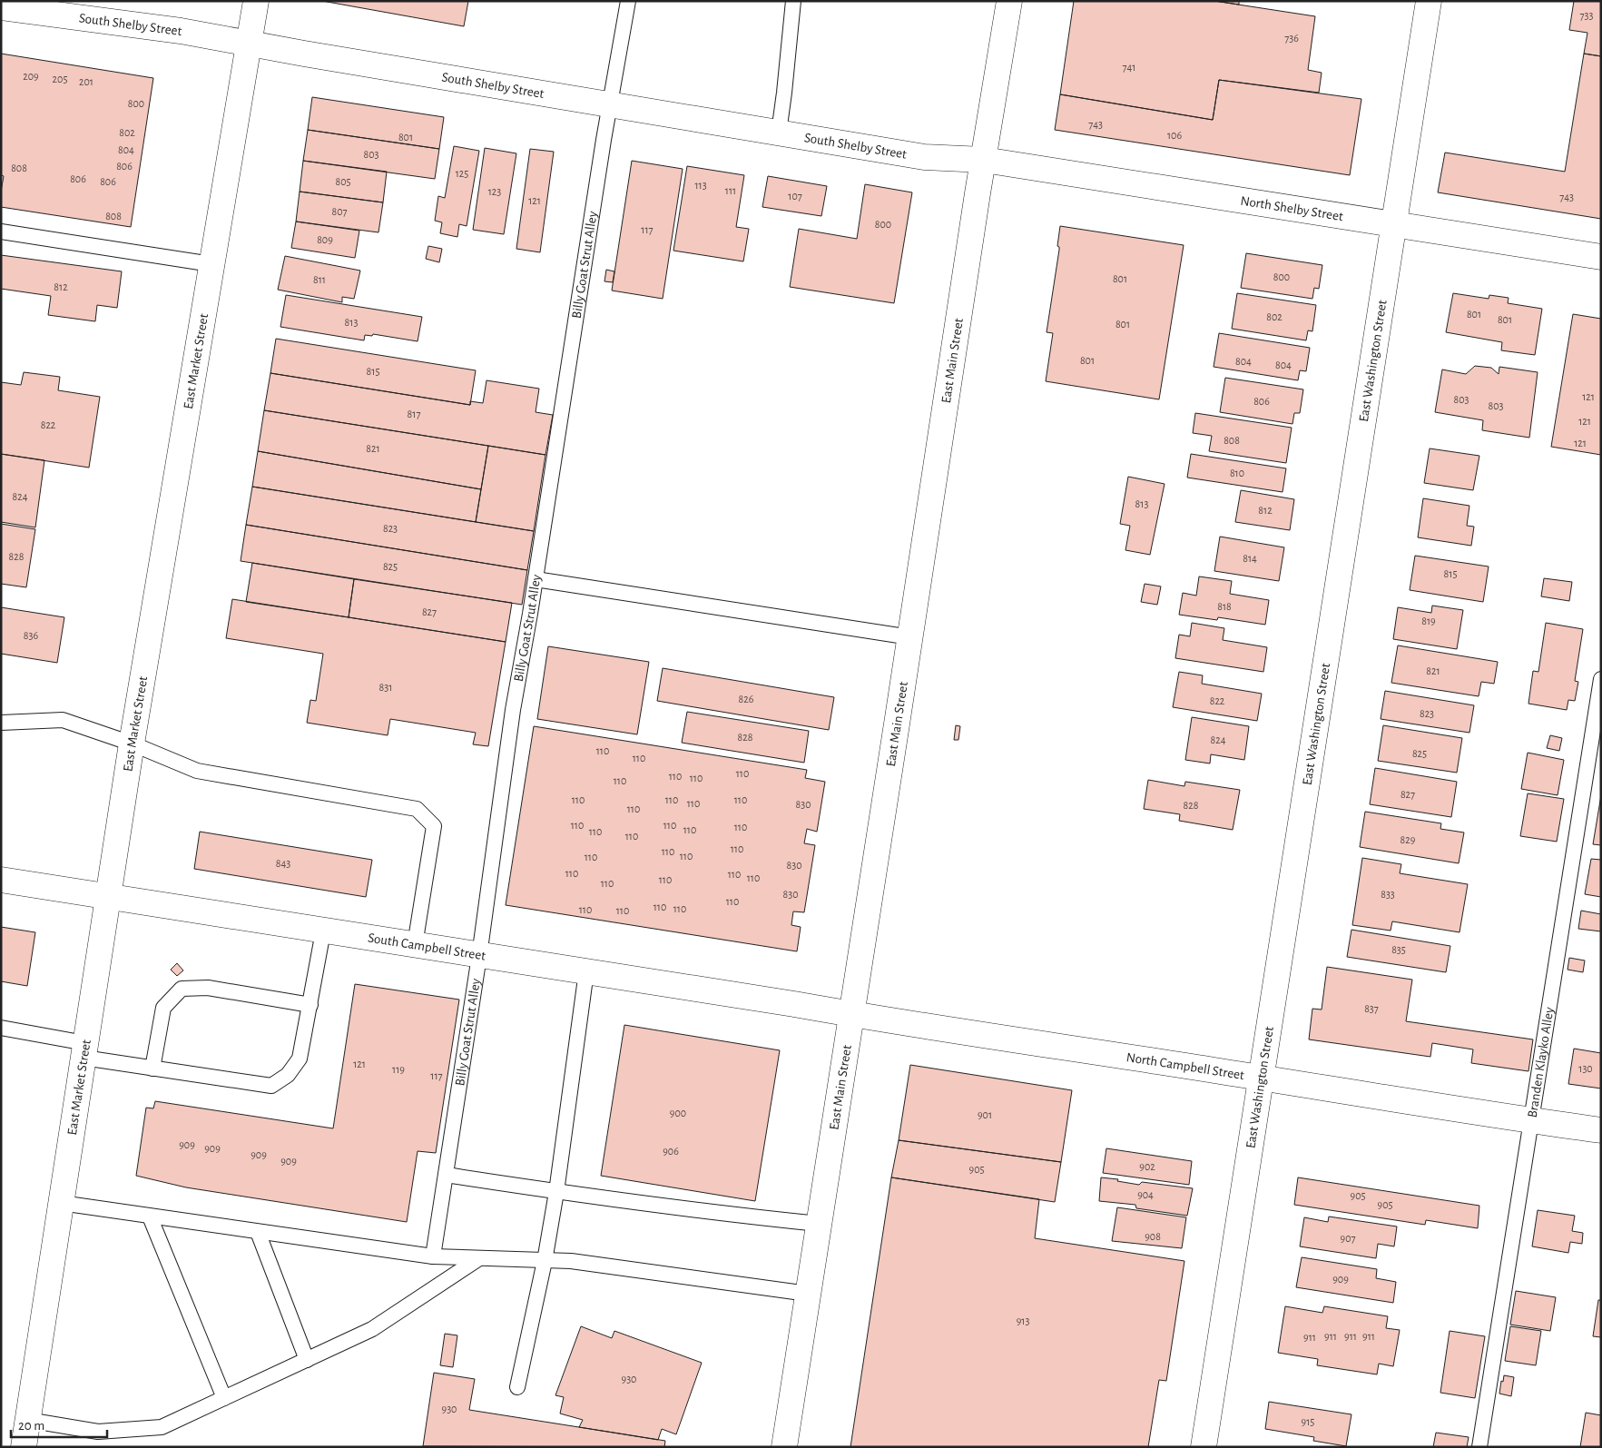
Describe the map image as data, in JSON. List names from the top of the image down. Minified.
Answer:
{"streets":{"street":["South Shelby Street","North Shelby Street","East Market Street","East Main Street","East Washington Street","South Campbell Street","North Campbell Street"],"lane":["Billy Goat Strut Alley","Branden Klayko Alley"]},"crossings":[["South Shelby Street","North Shelby Street"],["South Shelby Street","Billy Goat Strut Alley"],["South Shelby Street","East Market Street"],["South Shelby Street","East Main Street"],["North Shelby Street","East Main Street"],["North Shelby Street","East Washington Street"],["Billy Goat Strut Alley","South Campbell Street"],["East Market Street","South Campbell Street"],["East Main Street","South Campbell Street"],["East Main Street","North Campbell Street"],["East Washington Street","North Campbell Street"],["South Campbell Street","North Campbell Street"],["Branden Klayko Alley","North Campbell Street"]],"house_numbers":["733","736","741","209","205","201","800","743","802","106","801","804","803","806","808","125","806","806","805","113","111","123","107","743","121","807","808","800","117","809","800","801","811","812","801","802","801","813","801","801","804","804","815","121","803","806","803","817","121","822","808","121","821","810","824","813","812","823","828","814","825","815","818","827","819","836","821","831","826","822","823","828","824","110","825","110","110","110","110","110","827","110","110","110","110","830","828","110","110","110","110","110","110","110","829","110","110","110","110","843","830","110","110","110","110","110","830","833","110","110","110","110","110","835","837","121","130","119","117","900","901","909","909","906","909","909","902","905","904","905","905","908","907","909","913","911","911","911","911","930","930","915"],"scale_bar":"20 m"}
